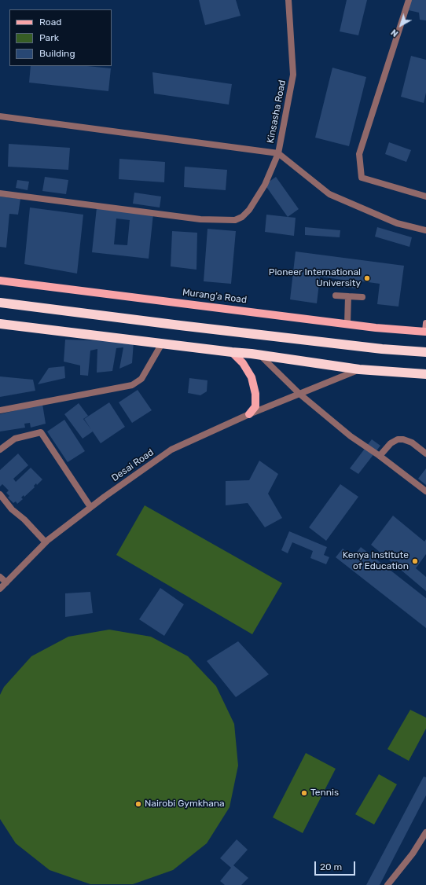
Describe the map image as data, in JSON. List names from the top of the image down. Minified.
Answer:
{"streets":{"main road":["Murang'a Road"],"street":["Kinsasha Road","Desai Road"]},"places":["Pioneer International University","Kenya Institute of Education","Tennis","Nairobi Gymkhana"],"legend":["Road","Park","Building"],"scale_bar":"20 m","north":"bottom left"}
